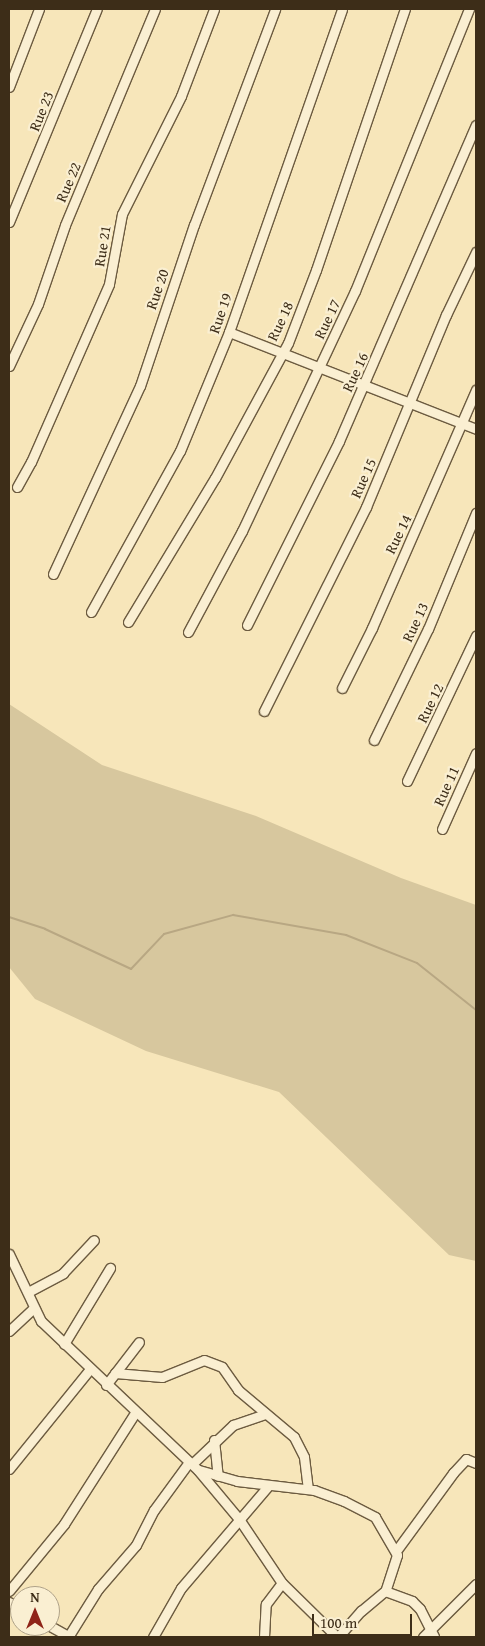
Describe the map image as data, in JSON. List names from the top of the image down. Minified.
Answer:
{"streets":{"street":["Rue 23","Rue 22","Rue 21","Rue 20","Rue 19","Rue 17","Rue 18","Rue 16","Rue 15","Rue 14","Rue 13","Rue 12","Rue 11"]},"scale_bar":"100 m","north":"top"}
